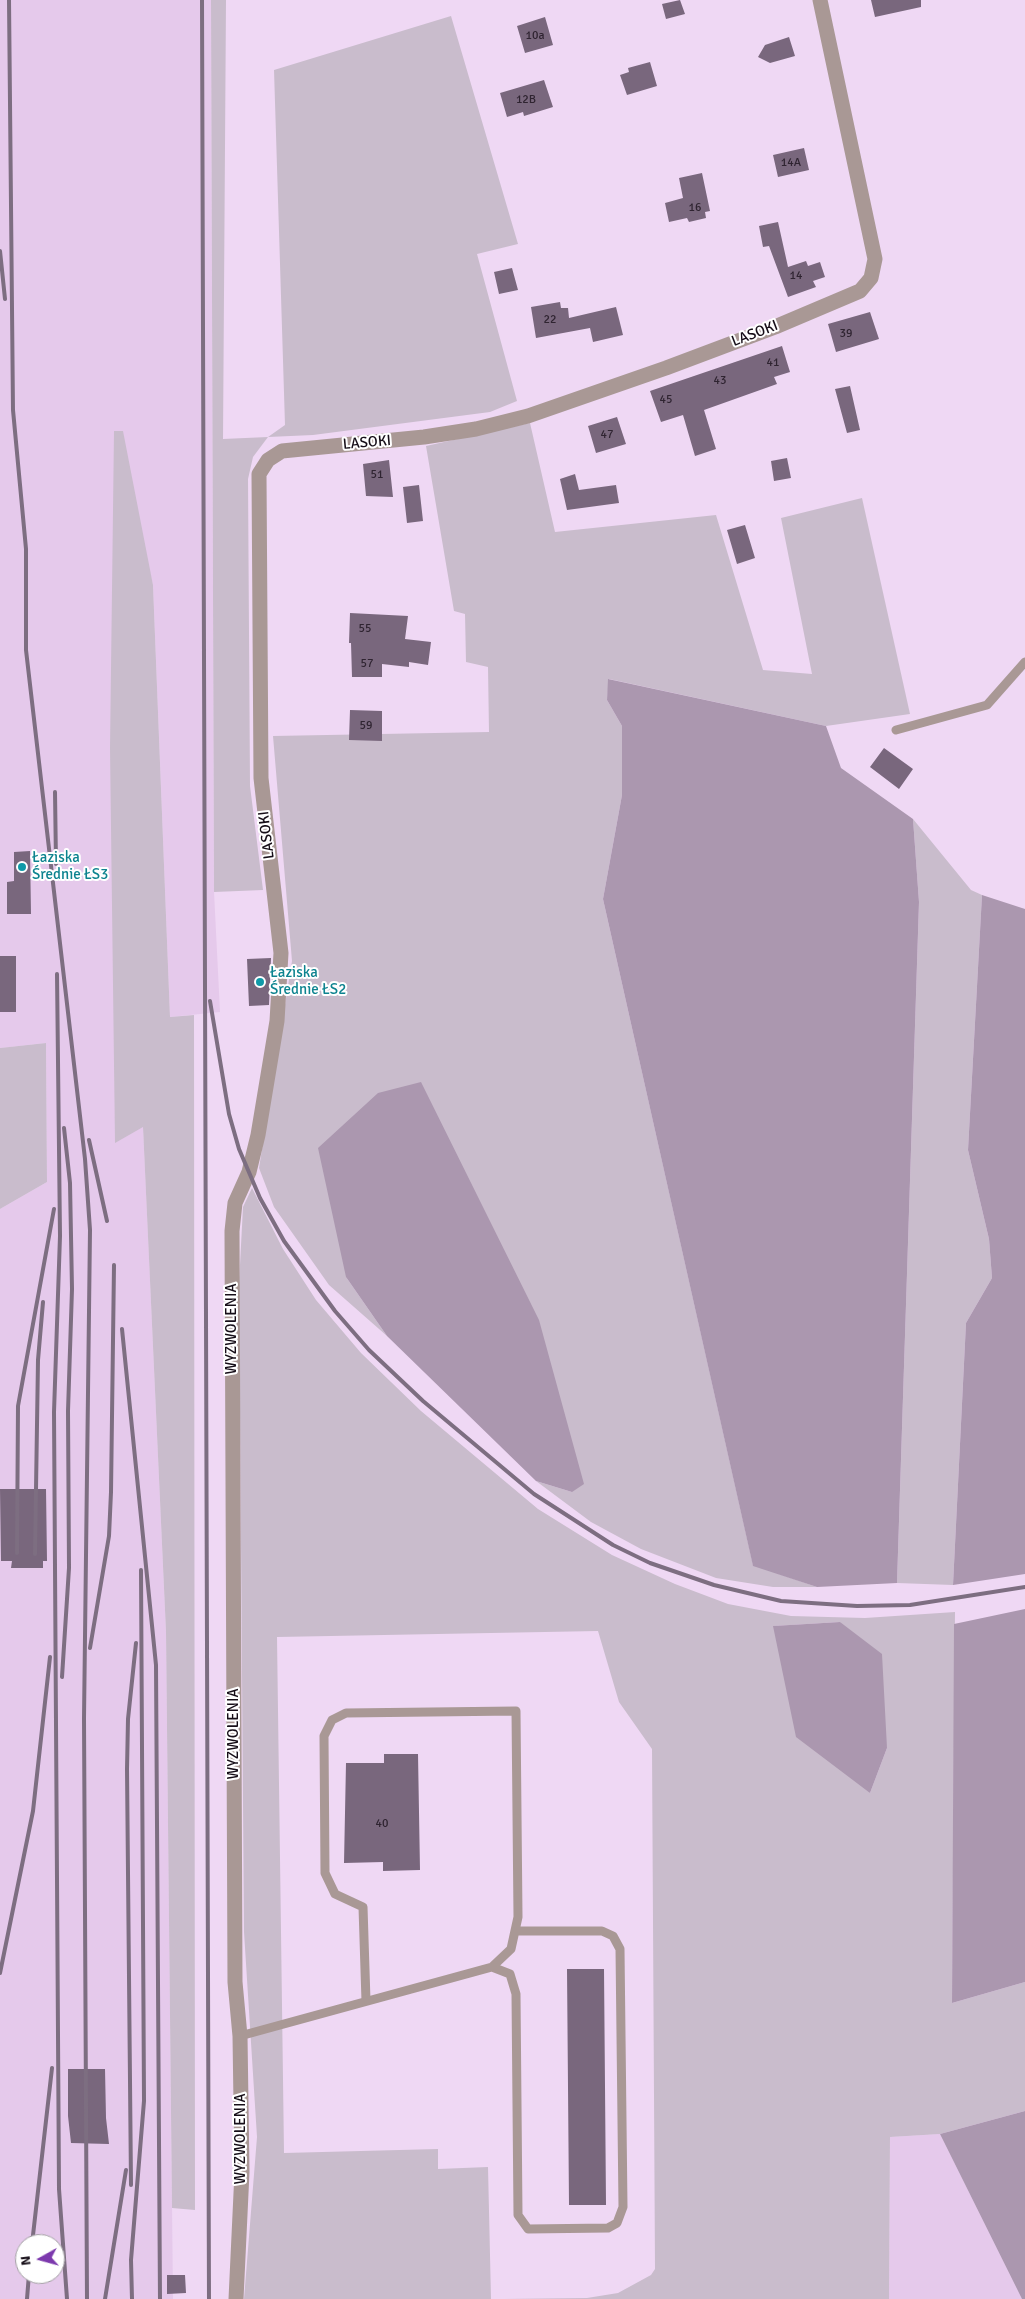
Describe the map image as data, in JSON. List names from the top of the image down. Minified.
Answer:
{"streets":{"street":["LASOKI","WYZWOLENIA"]},"crossings":[["LASOKI","WYZWOLENIA"]],"places":["Łaziska Średnie ŁS3","Łaziska Średnie ŁS2"],"house_numbers":["10a","12B","14A","16","14","22","39","41","43","45","47","51","55","57","59","40"],"north":"left"}
